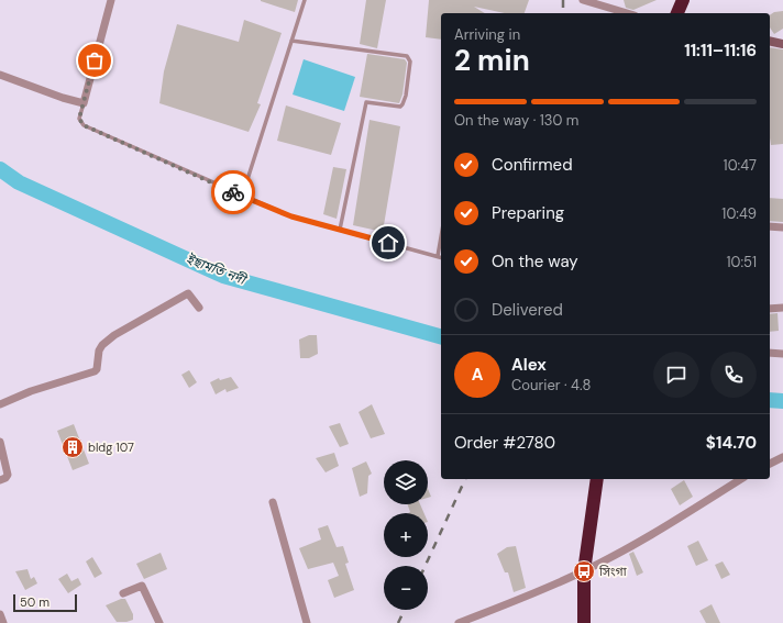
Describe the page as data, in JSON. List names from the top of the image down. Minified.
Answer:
{"water":["ইছামতি নদী"],"places":{"building":["bldg 107"],"bus stop":["সিংগা"]},"scale_bar":"50 m","page":{"heading":["2 min","Arriving in","11:11–11:16"],"panel":["Alex","Courier · 4.8","Order #2780","$14.70"],"bar":"On the way · 130 m","list":[["Confirmed","10:47"],["Preparing","10:49"],["On the way","10:51"],"Delivered"],"round":"A","map_buttons":["+","−"],"scale":"50 m"}}
